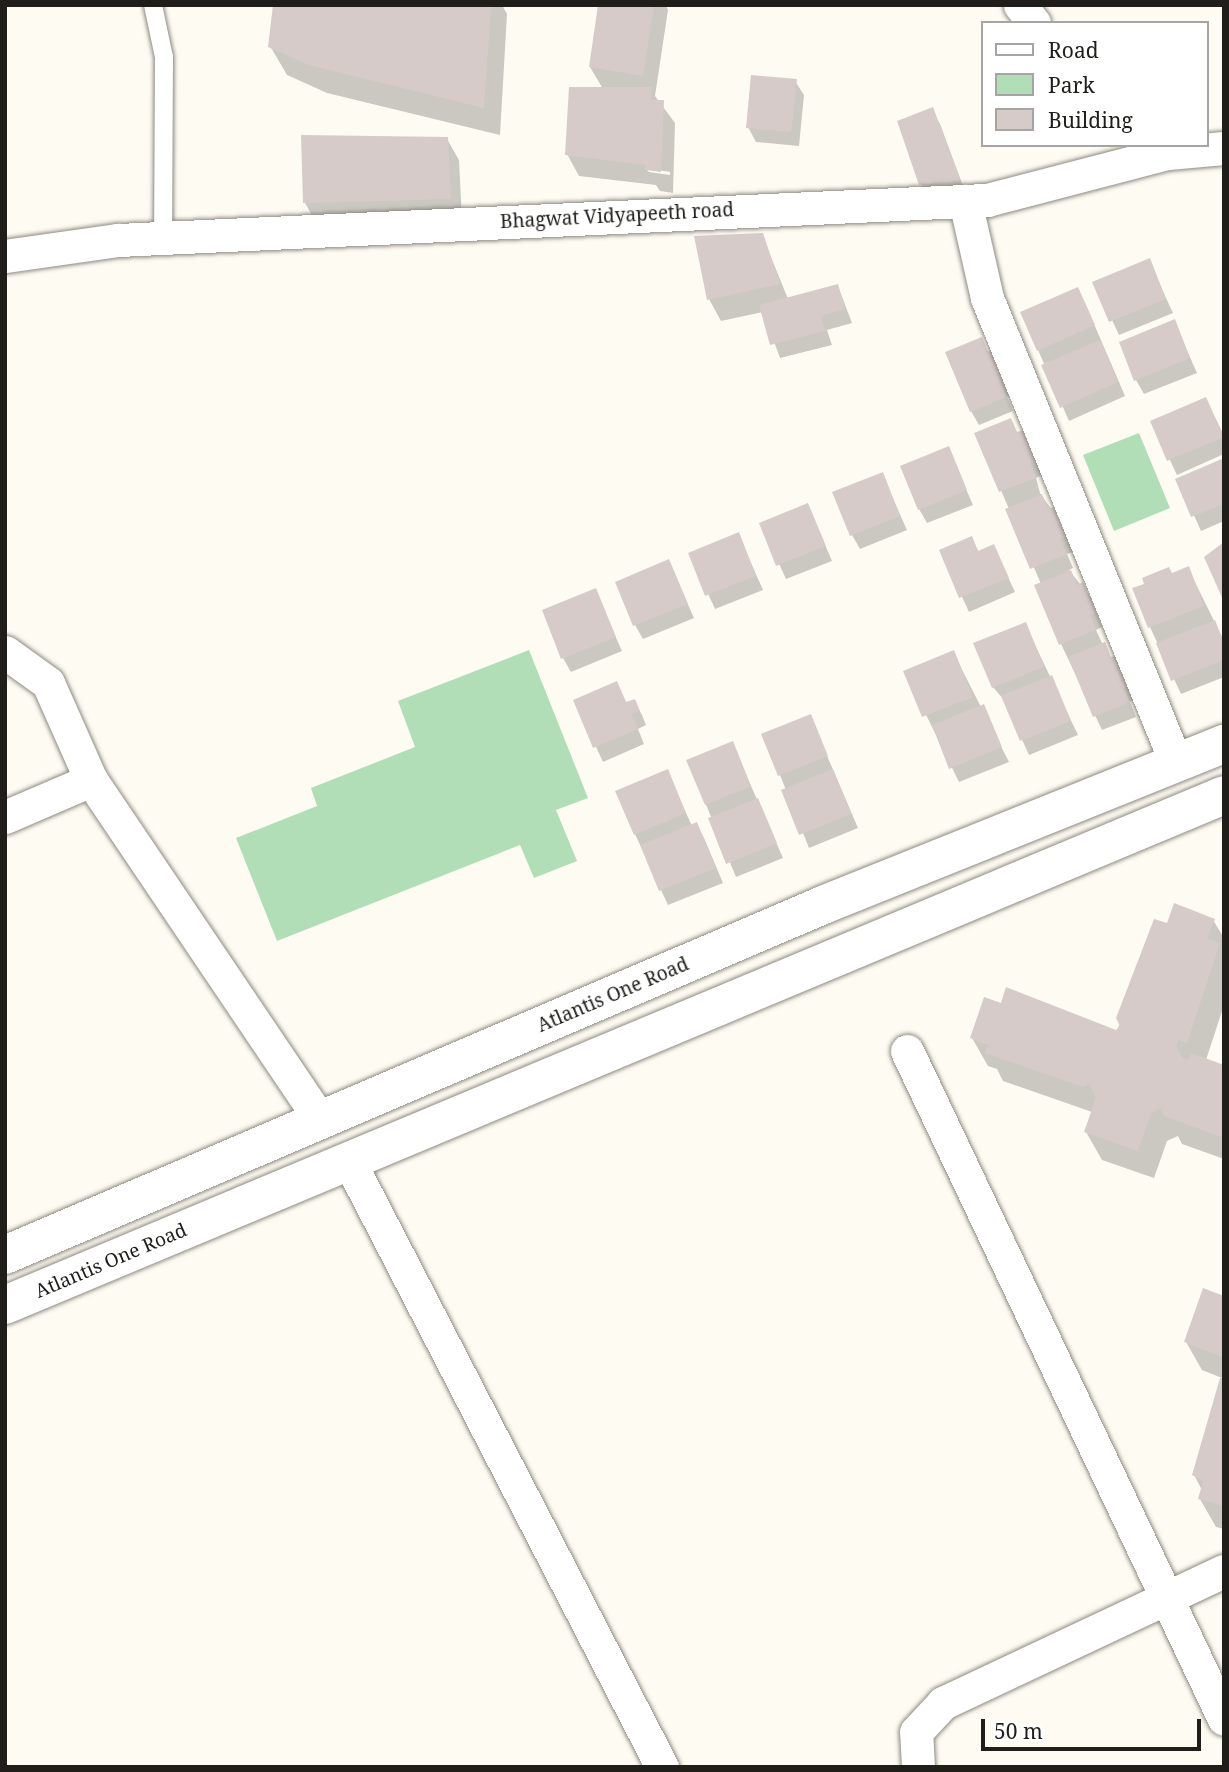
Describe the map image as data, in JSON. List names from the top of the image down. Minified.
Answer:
{"streets":{"street":["Bhagwat Vidyapeeth road","Atlantis One Road"]},"legend":["Road","Park","Building"],"scale_bar":"50 m"}
